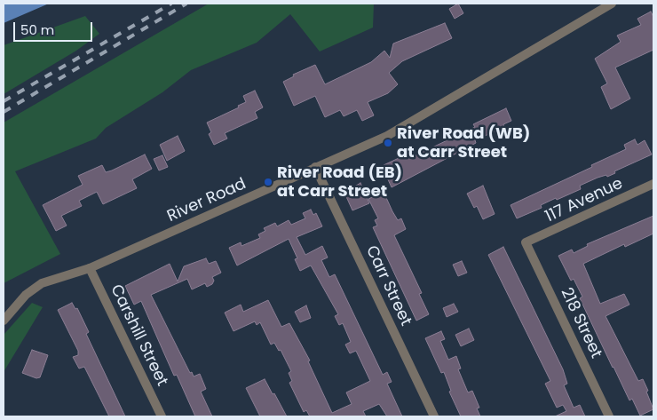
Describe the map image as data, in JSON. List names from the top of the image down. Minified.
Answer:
{"streets":{"street":["River Road","117 Avenue","Carr Street","218 Street","Carshill Street"]},"crossings":[["River Road","Carr Street"],["River Road","Carshill Street"],["117 Avenue","218 Street"]],"places":["River Road (WB) at Carr Street","River Road (EB) at Carr Street"],"scale_bar":"50 m"}
